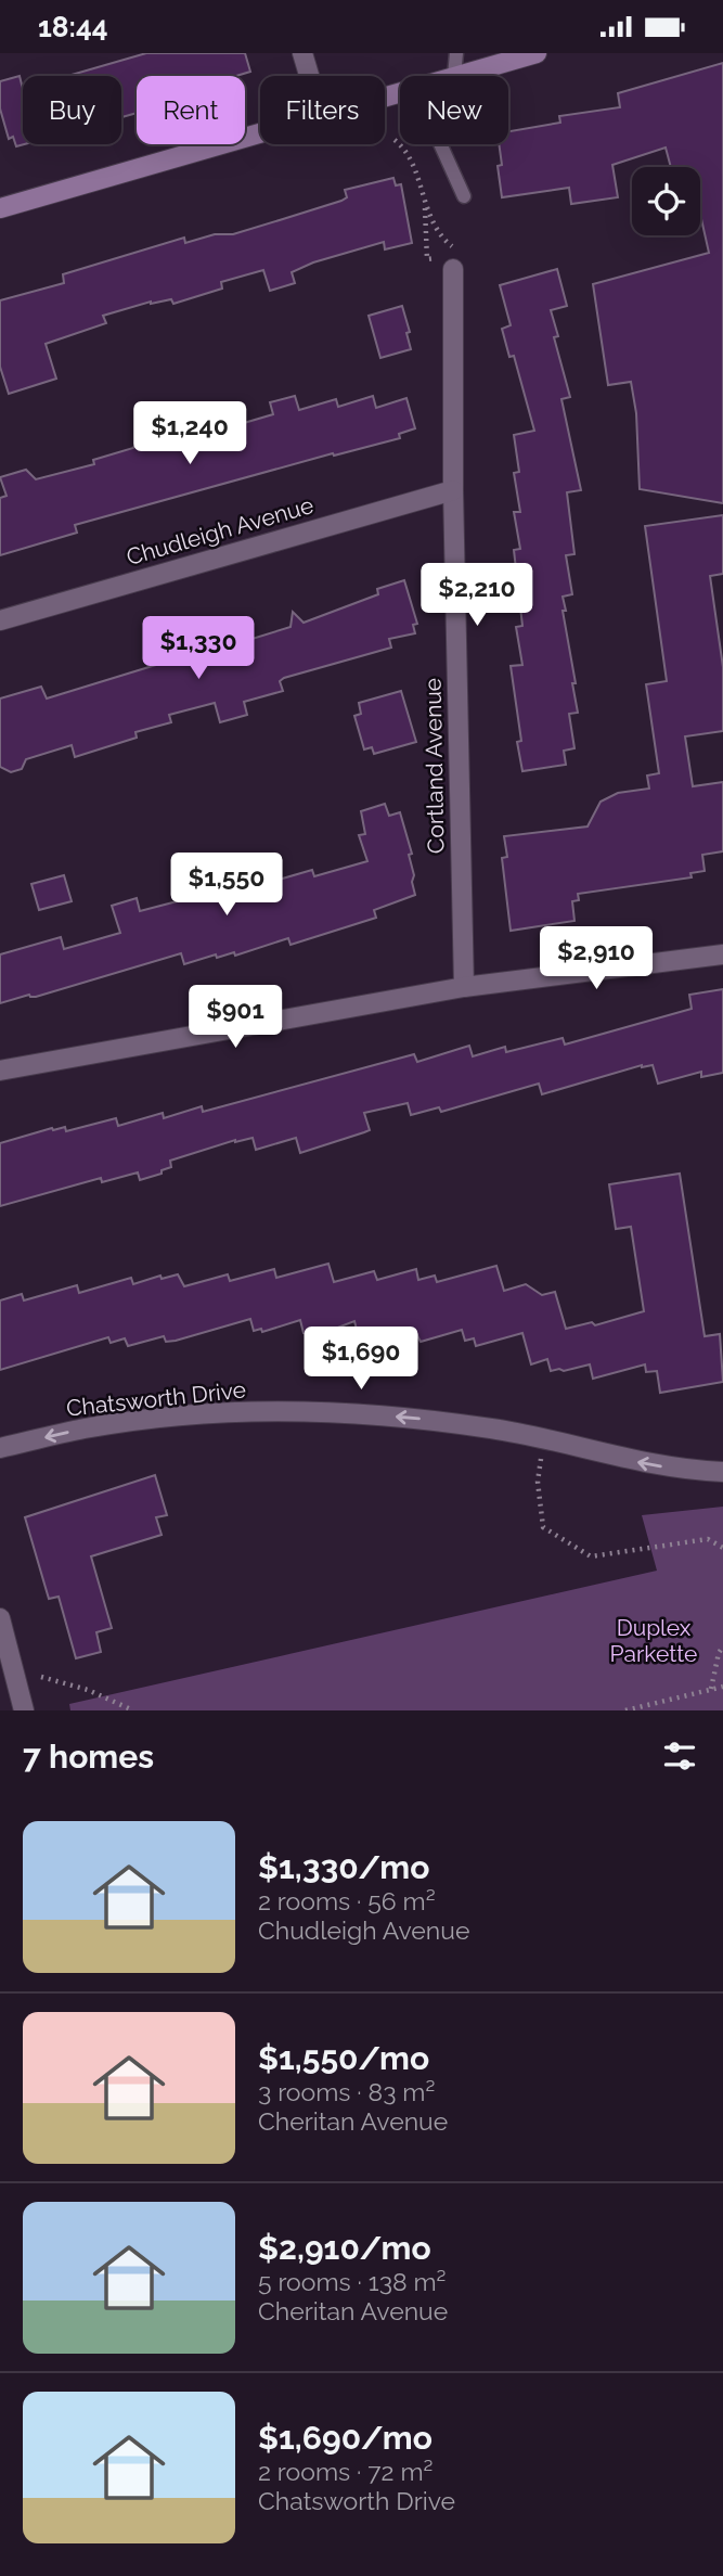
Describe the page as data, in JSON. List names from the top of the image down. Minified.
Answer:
{"streets":{"street":["Chudleigh Avenue","Cortland Avenue","Chatsworth Drive"]},"crossings":[["Chudleigh Avenue","Cortland Avenue"]],"one_way":["Chatsworth Drive"],"parks":["Duplex Parkette"],"page":{"status":"18:44","chip":["Buy","Rent","Filters","New"],"price":["$1,240","$2,210","$1,330","$1,550","$2,910","$901","$1,690"],"heading":"7 homes","list":[{"name":"$1,330/mo","note":"2 rooms · 56 m² · Chudleigh Avenue"},{"name":"$1,550/mo","note":"3 rooms · 83 m² · Cheritan Avenue"},{"name":"$2,910/mo","note":"5 rooms · 138 m² · Cheritan Avenue"},{"name":"$1,690/mo","note":"2 rooms · 72 m² · Chatsworth Drive"}]}}
